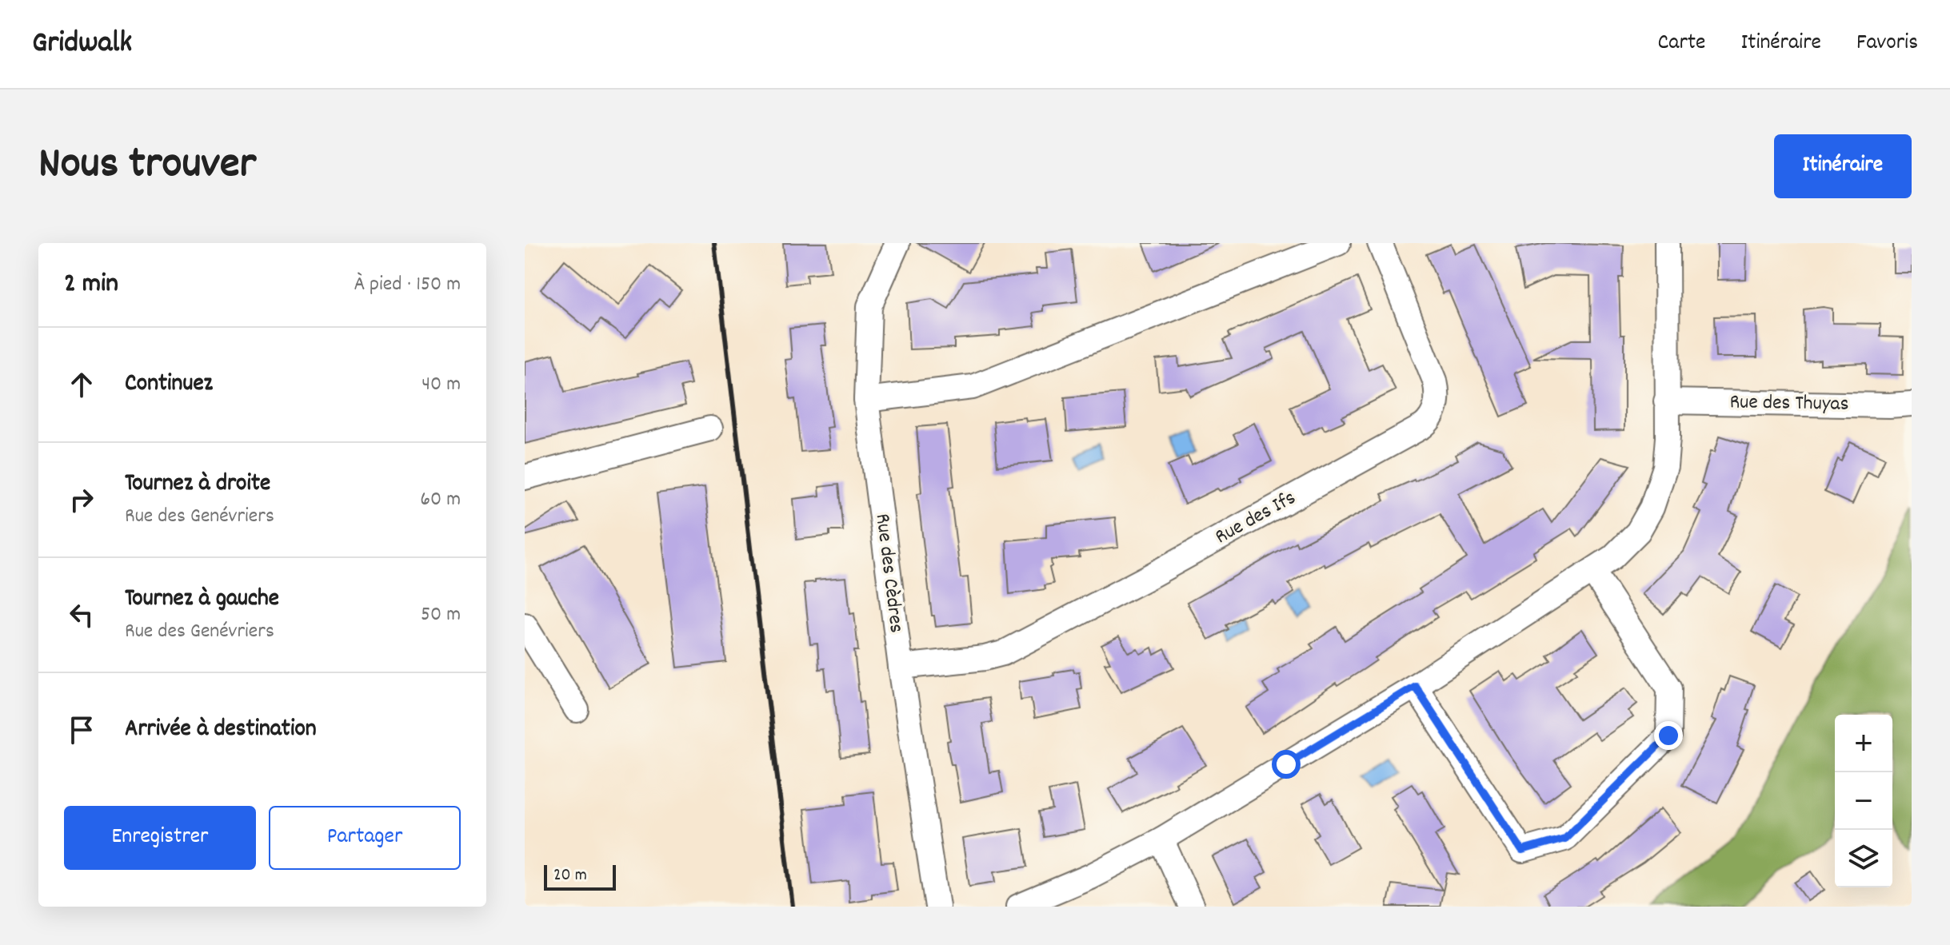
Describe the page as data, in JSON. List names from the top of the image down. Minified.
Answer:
{"streets":{"street":["Rue des Thuyas","Rue des Ifs","Rue des Cèdres"]},"crossings":[["Rue des Ifs","Rue des Cèdres"]],"scale_bar":"20 m","page":{"header":"Gridwalk","nav":["Carte","Itinéraire","Favoris"],"title":"Nous trouver","buttons":["Itinéraire",["Enregistrer","Partager"]],"heading":["2 min","À pied · 150 m"],"list":[["Continuez","40 m"],["Tournez à droite","Rue des Genévriers","60 m"],["Tournez à gauche","Rue des Genévriers","50 m"],"Arrivée à destination"],"map_buttons":["+","−"],"scale":"20 m"}}
